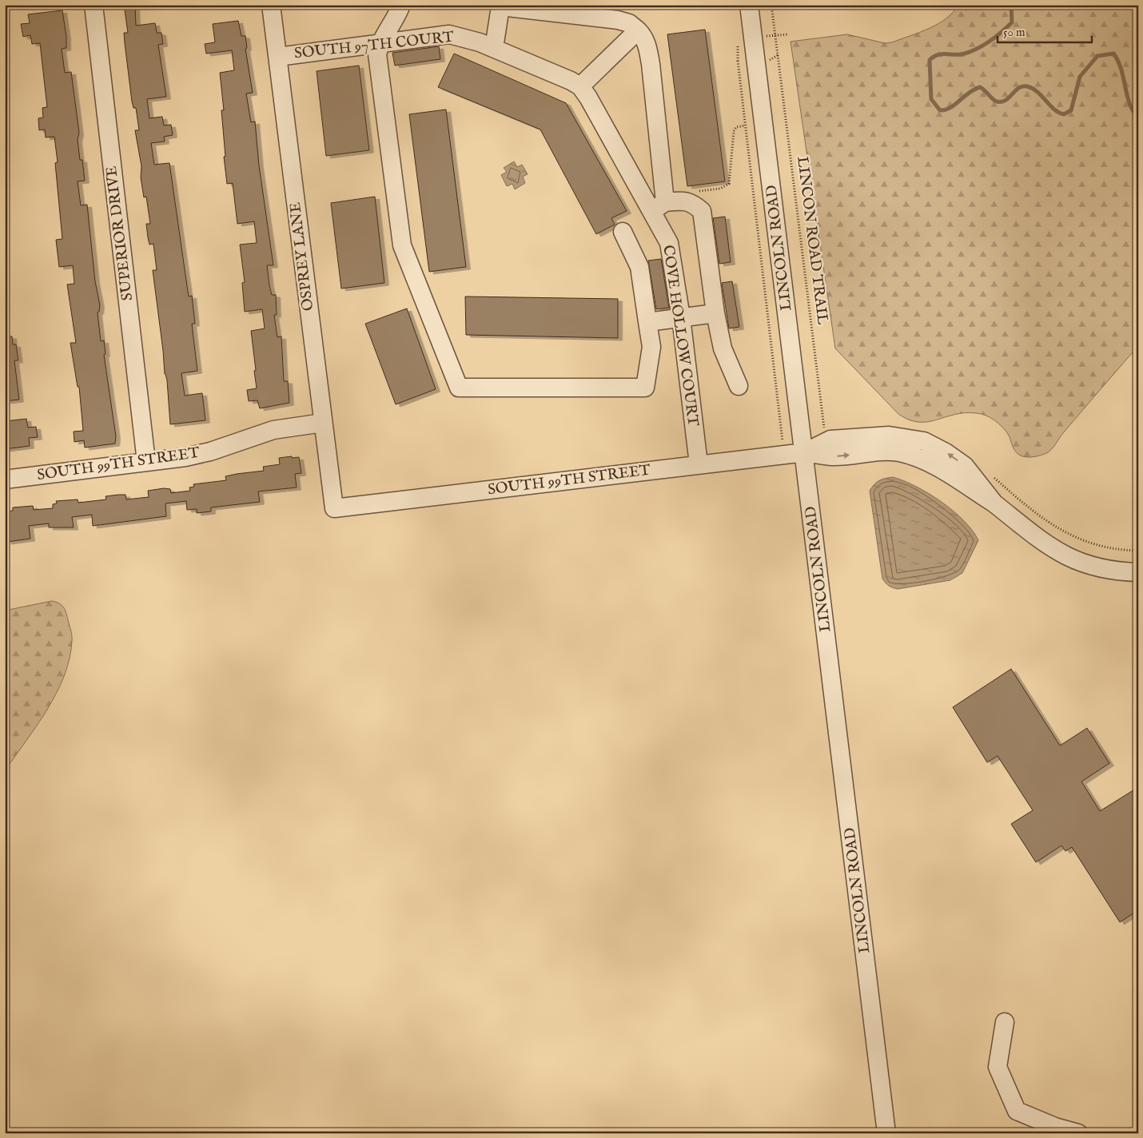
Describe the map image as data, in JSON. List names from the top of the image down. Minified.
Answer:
{"streets":{"street":["SOUTH 97TH COURT","SUPERIOR DRIVE","LINCOLN ROAD","OSPREY LANE","COVE HOLLOW COURT","SOUTH 99TH STREET"],"path":["LINCON ROAD TRAIL"]},"crossings":[["SOUTH 97TH COURT","OSPREY LANE"],["SOUTH 97TH COURT","COVE HOLLOW COURT"],["SUPERIOR DRIVE","SOUTH 99TH STREET"],["LINCOLN ROAD","SOUTH 99TH STREET"],["OSPREY LANE","SOUTH 99TH STREET"],["COVE HOLLOW COURT","SOUTH 99TH STREET"]],"scale_bar":"50 m"}
